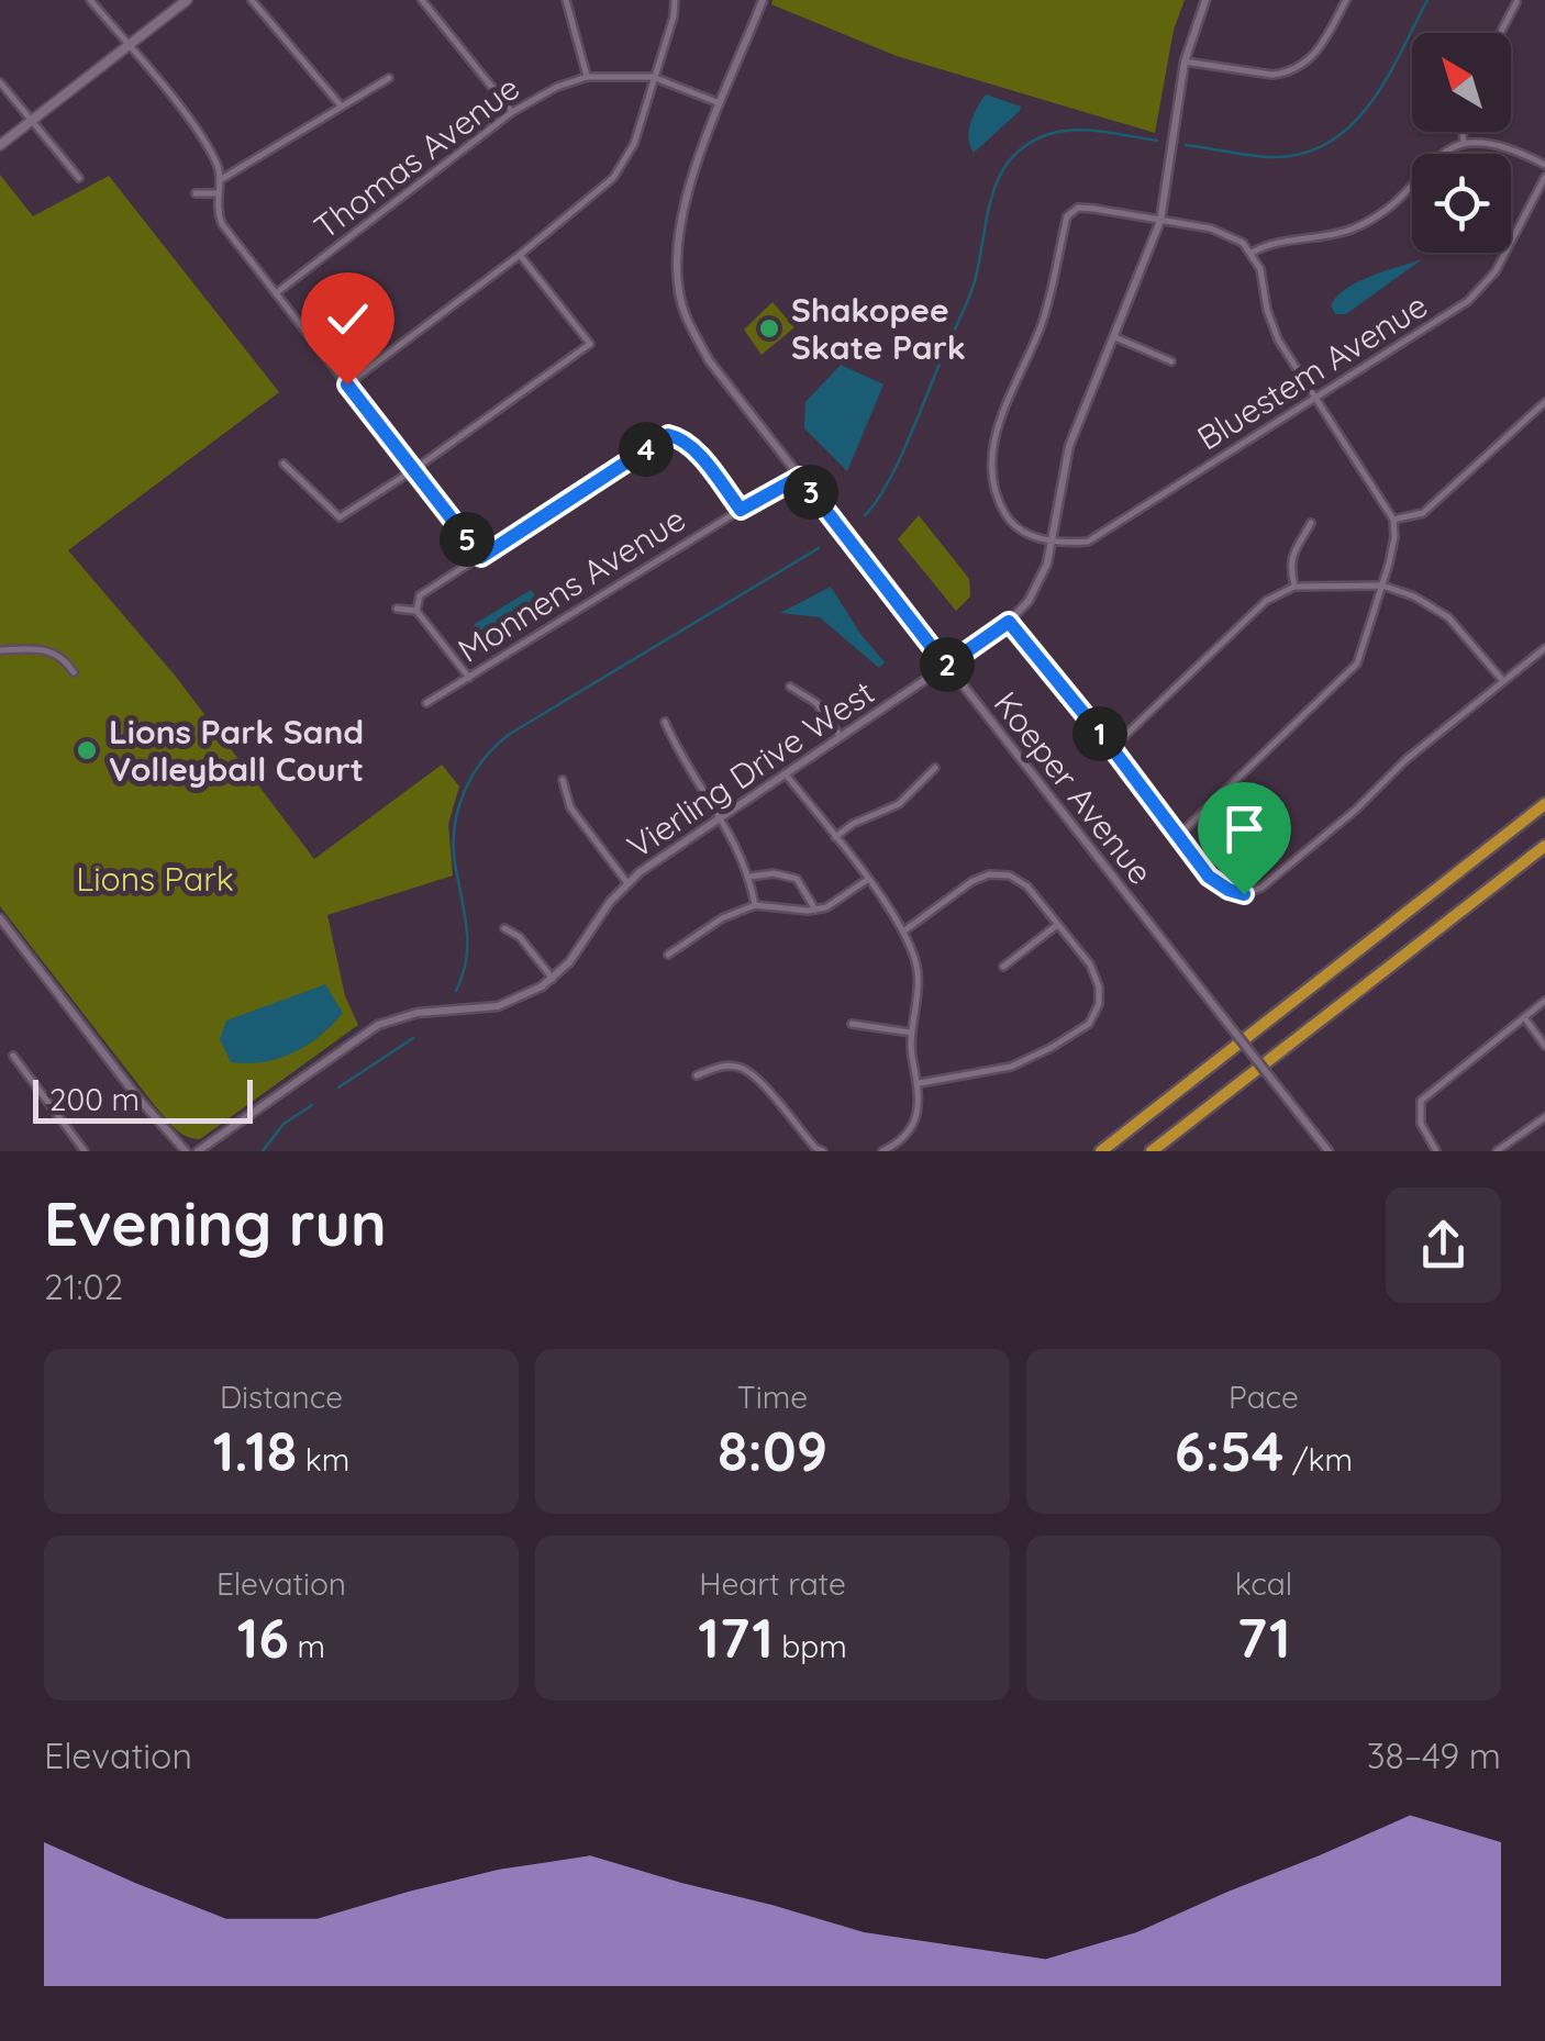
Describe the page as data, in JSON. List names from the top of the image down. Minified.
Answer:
{"streets":{"street":["Thomas Avenue","Bluestem Avenue","Monnens Avenue","Vierling Drive West","Koeper Avenue"]},"crossings":[["Thomas Avenue","Koeper Avenue"],["Bluestem Avenue","Vierling Drive West"],["Monnens Avenue","Koeper Avenue"],["Vierling Drive West","Koeper Avenue"]],"parks":["Lions Park"],"places":["Shakopee Skate Park","Lions Park Sand Volleyball Court"],"scale_bar":"200 m","north":"top left","page":{"pins":["4","3","5","2","1"],"scale":"200 m","heading":["Evening run","21:02"],"stats":[["Distance","1.18 km"],["Time","8:09"],["Pace","6:54 /km"],["Elevation","16 m"],["Heart rate","171 bpm"],["kcal","71"]],"chart":["Elevation","38–49 m"]}}
